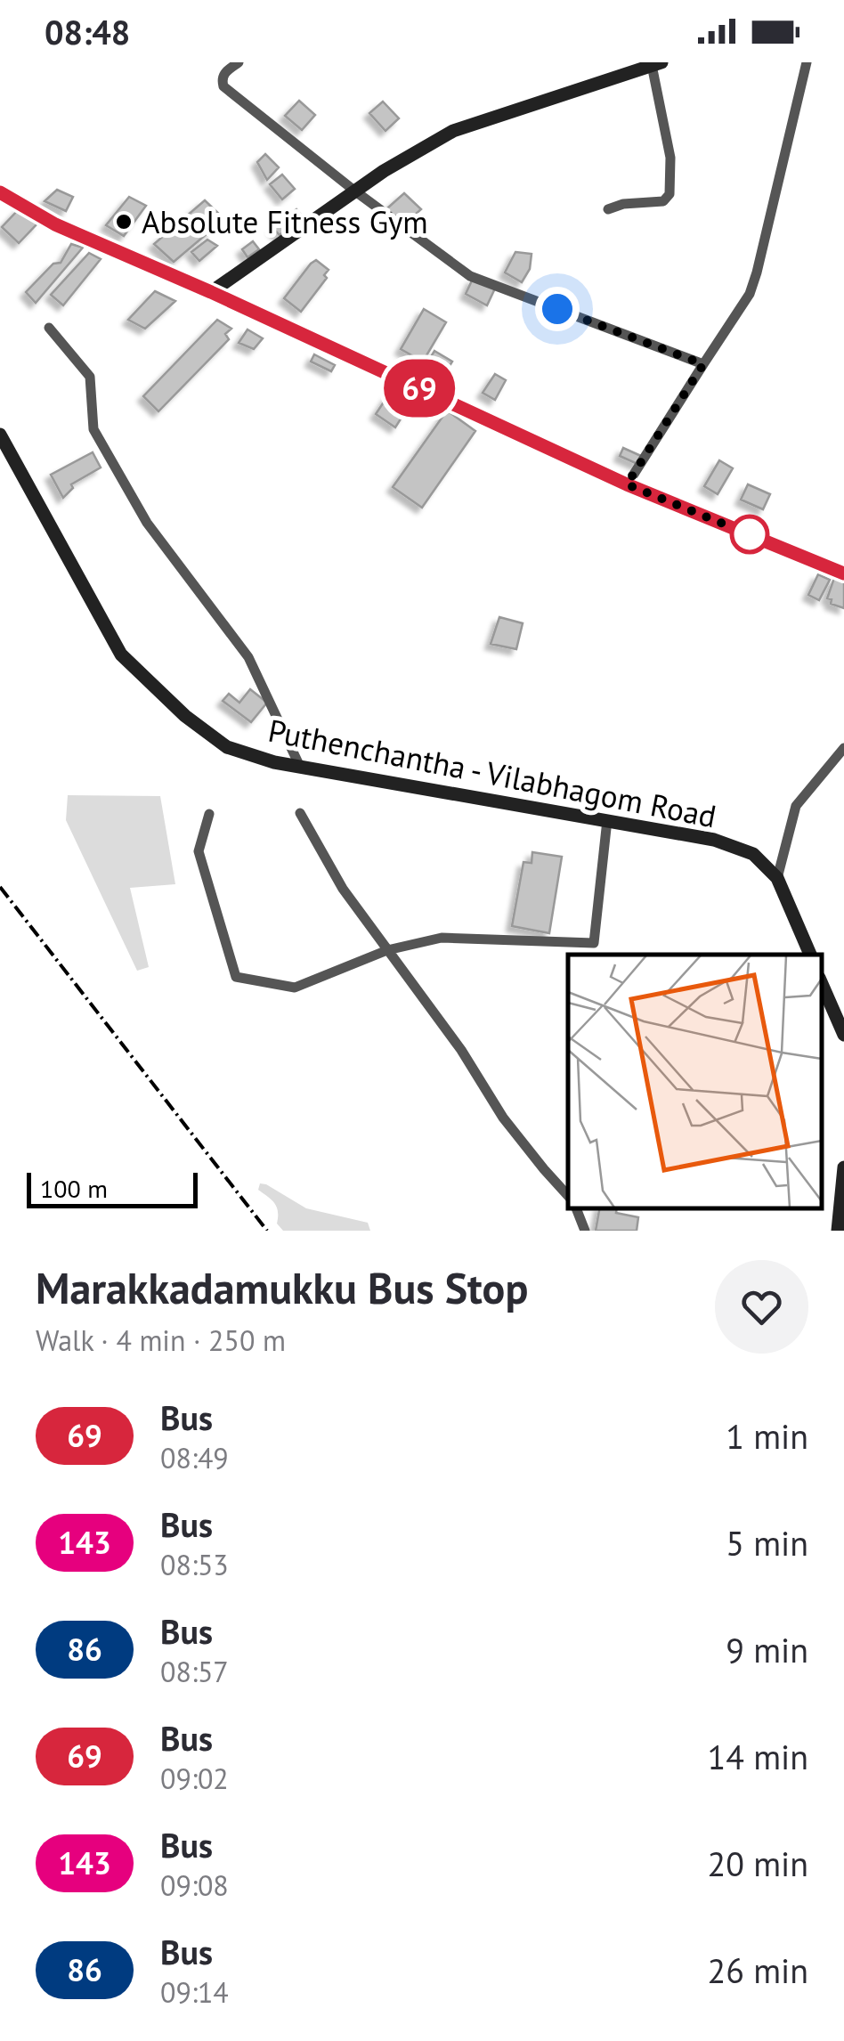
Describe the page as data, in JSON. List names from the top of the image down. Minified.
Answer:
{"streets":{"main road":["Puthenchantha - Vilabhagom Road"]},"places":["Absolute Fitness Gym"],"lines":["bus line 69"],"scale_bar":"100 m","page":{"status":"08:48","on_map":"69","scale":"100 m","heading":["Marakkadamukku Bus Stop","Walk · 4 min · 250 m"],"list":[{"mark":"69","name":"Bus","note":"08:49","value":"1 min"},{"mark":"143","name":"Bus","note":"08:53","value":"5 min"},{"mark":"86","name":"Bus","note":"08:57","value":"9 min"},{"mark":"69","name":"Bus","note":"09:02","value":"14 min"},{"mark":"143","name":"Bus","note":"09:08","value":"20 min"},{"mark":"86","name":"Bus","note":"09:14","value":"26 min"}]}}
